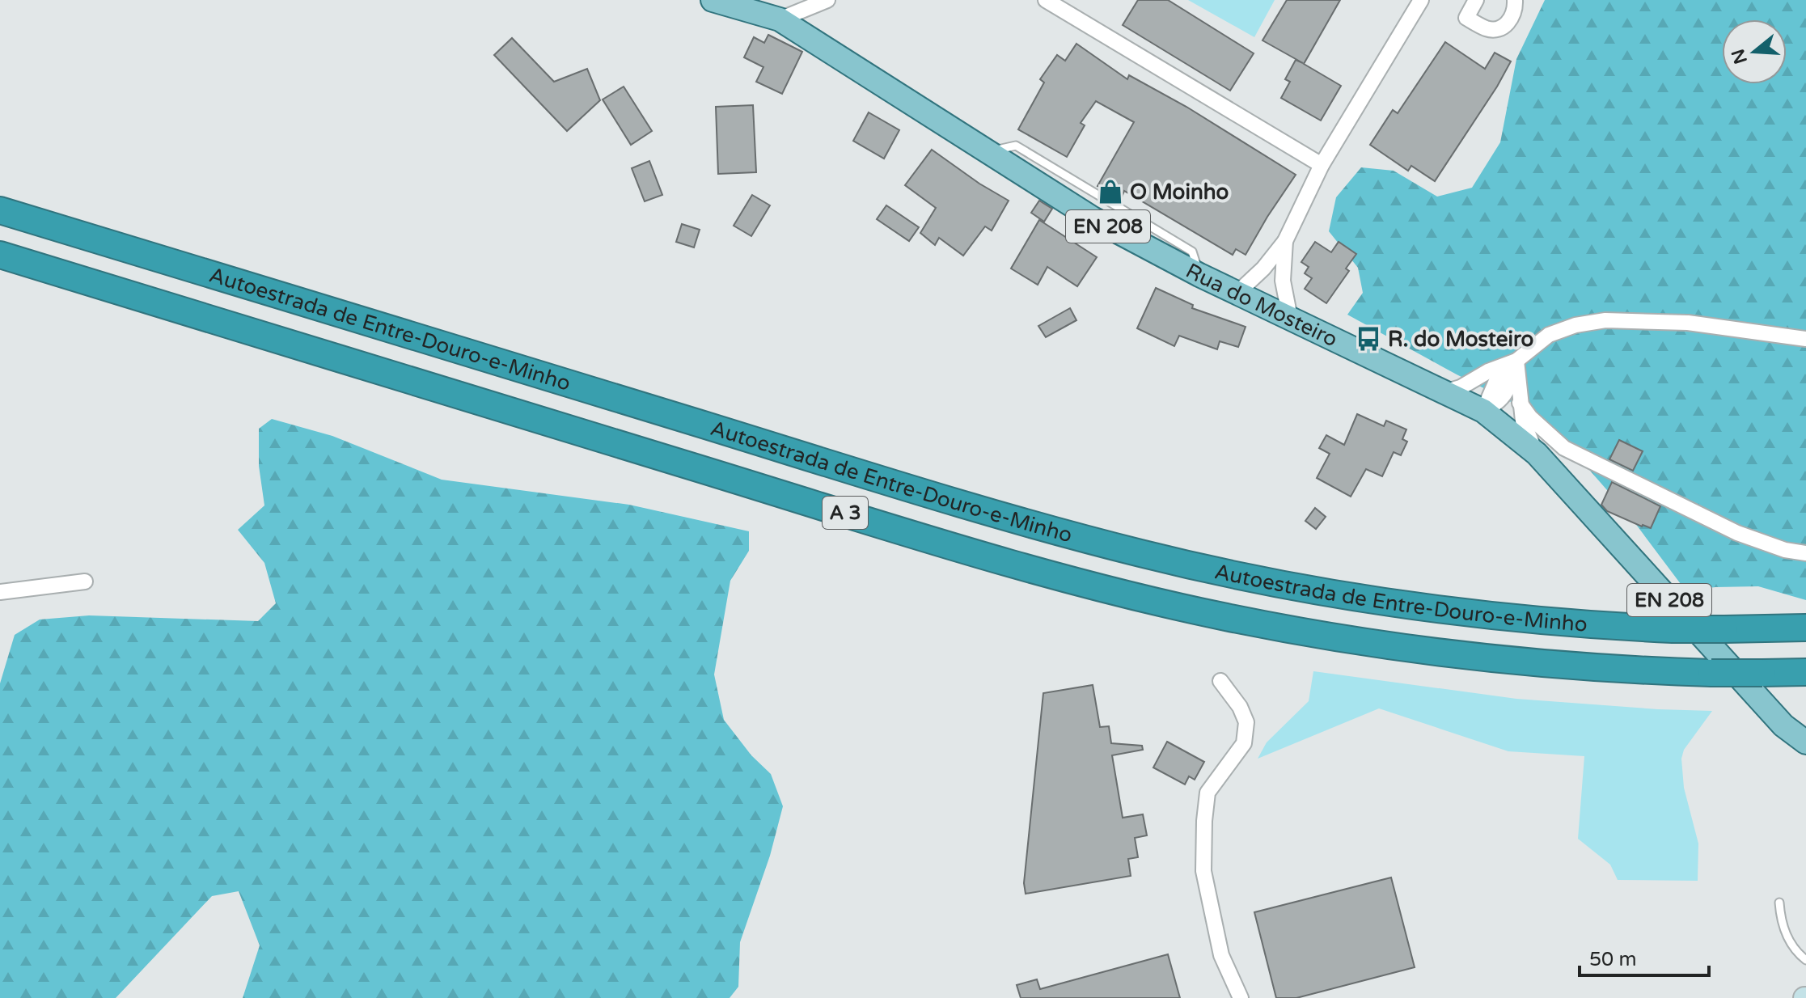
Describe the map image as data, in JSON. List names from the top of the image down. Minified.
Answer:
{"streets":{"highway":["Autoestrada de Entre-Douro-e-Minho","A 3"],"main road":["EN 208","Rua do Mosteiro"]},"places":{"shop":["O Moinho"],"bus stop":["R. do Mosteiro"]},"scale_bar":"50 m","north":"left"}
